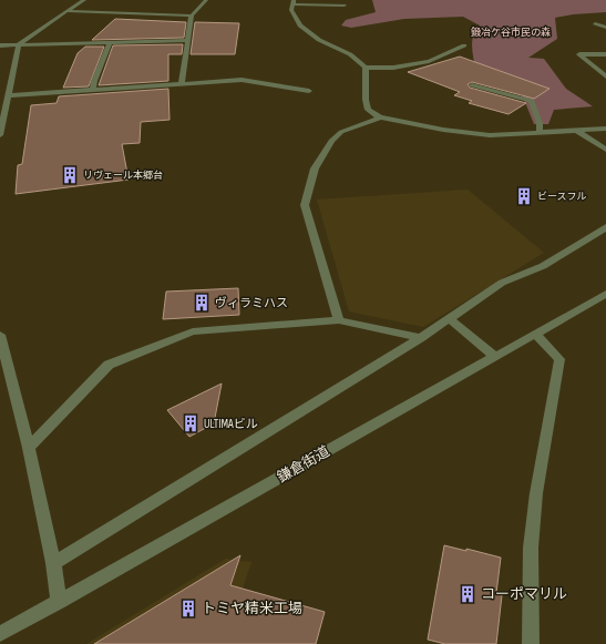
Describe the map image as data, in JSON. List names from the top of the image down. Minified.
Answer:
{"streets":{"street":["鎌倉街道"]},"parks":["鍛冶ケ谷市民の森"],"places":{"building":["リヴェール本郷台","ビースフル","ヴィラミハス","ULTIMAビル","コーポマリル","トミヤ精米工場"]}}
